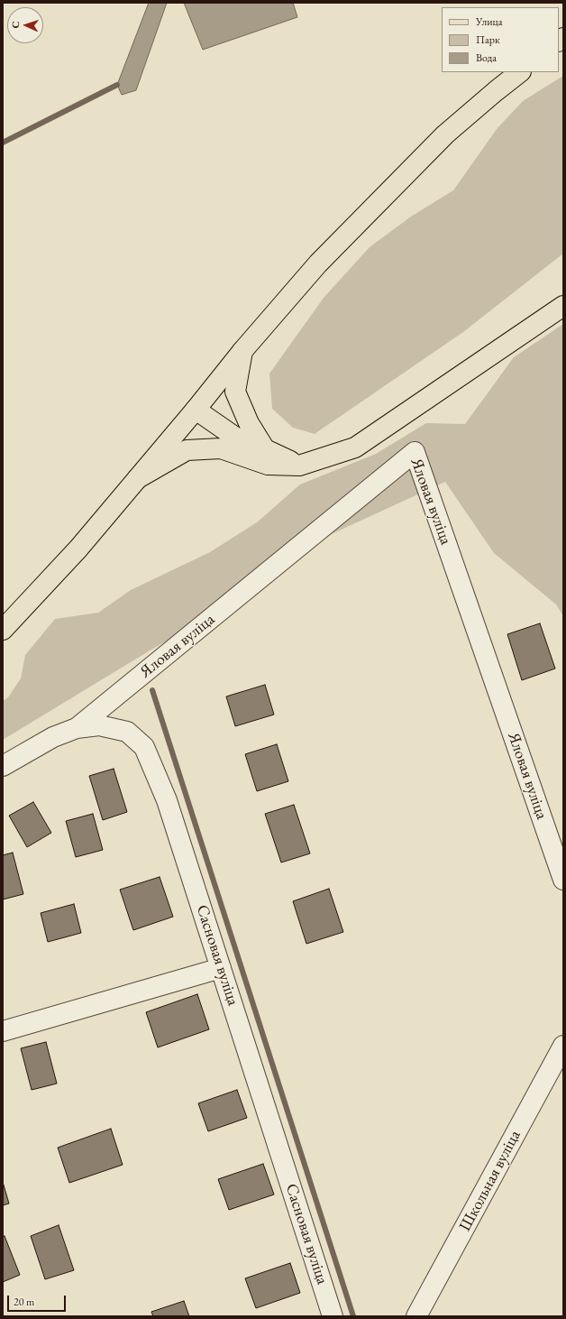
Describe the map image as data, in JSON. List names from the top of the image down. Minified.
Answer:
{"streets":{"street":["Яловая вуліца","Сасновая вуліца","Школьная вуліца"]},"crossings":[["Яловая вуліца","Сасновая вуліца"]],"legend":["Улица","Парк","Вода"],"scale_bar":"20 m","north":"left"}
